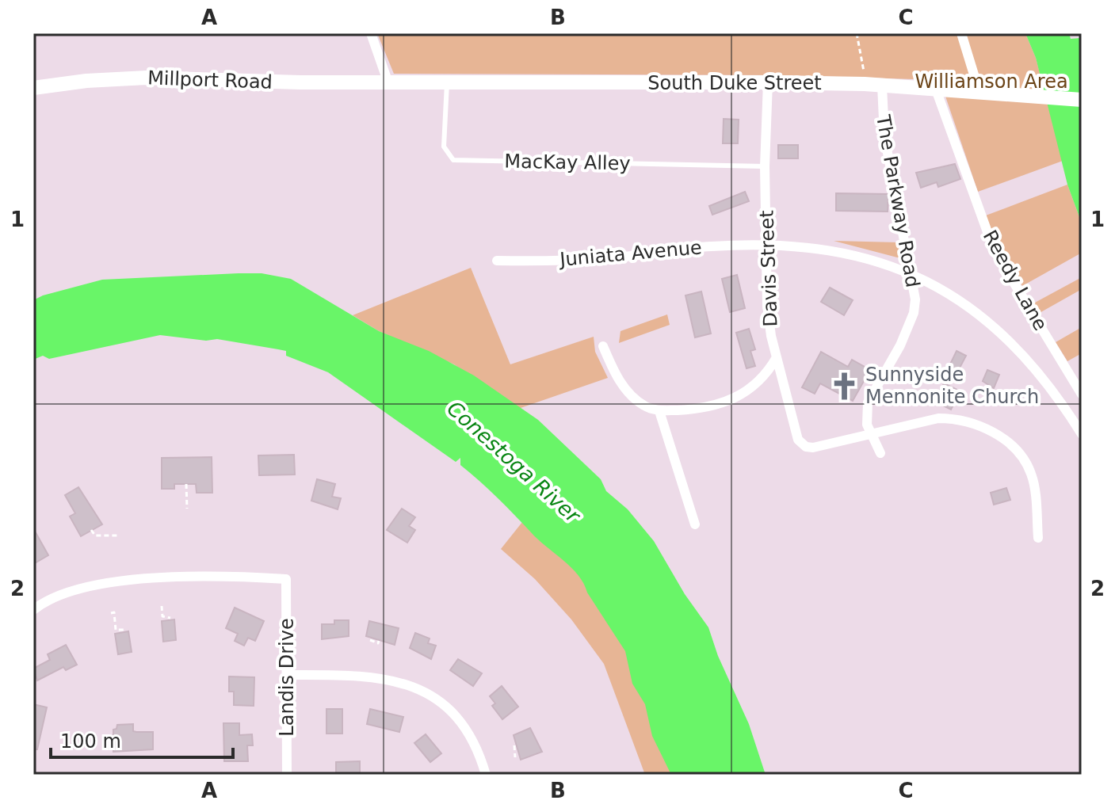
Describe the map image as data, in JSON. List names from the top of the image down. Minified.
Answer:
{"streets":{"main road":["Millport Road","South Duke Street"],"street":["The Parkway Road","Juniata Avenue","Davis Street","Reedy Lane","Landis Drive"],"lane":["MacKay Alley"]},"crossings":[["Millport Road","South Duke Street"],["South Duke Street","MacKay Alley"],["South Duke Street","The Parkway Road"],["South Duke Street","Davis Street"],["South Duke Street","Reedy Lane"],["MacKay Alley","Davis Street"],["The Parkway Road","Juniata Avenue"],["The Parkway Road","Davis Street"],["Juniata Avenue","Davis Street"]],"water":["Conestoga River"],"parks":["Williamson Area"],"places":{"church":["Sunnyside Mennonite Church"]},"scale_bar":"100 m","grid":{"columns":["A","B","C"],"rows":["1","2"]}}
